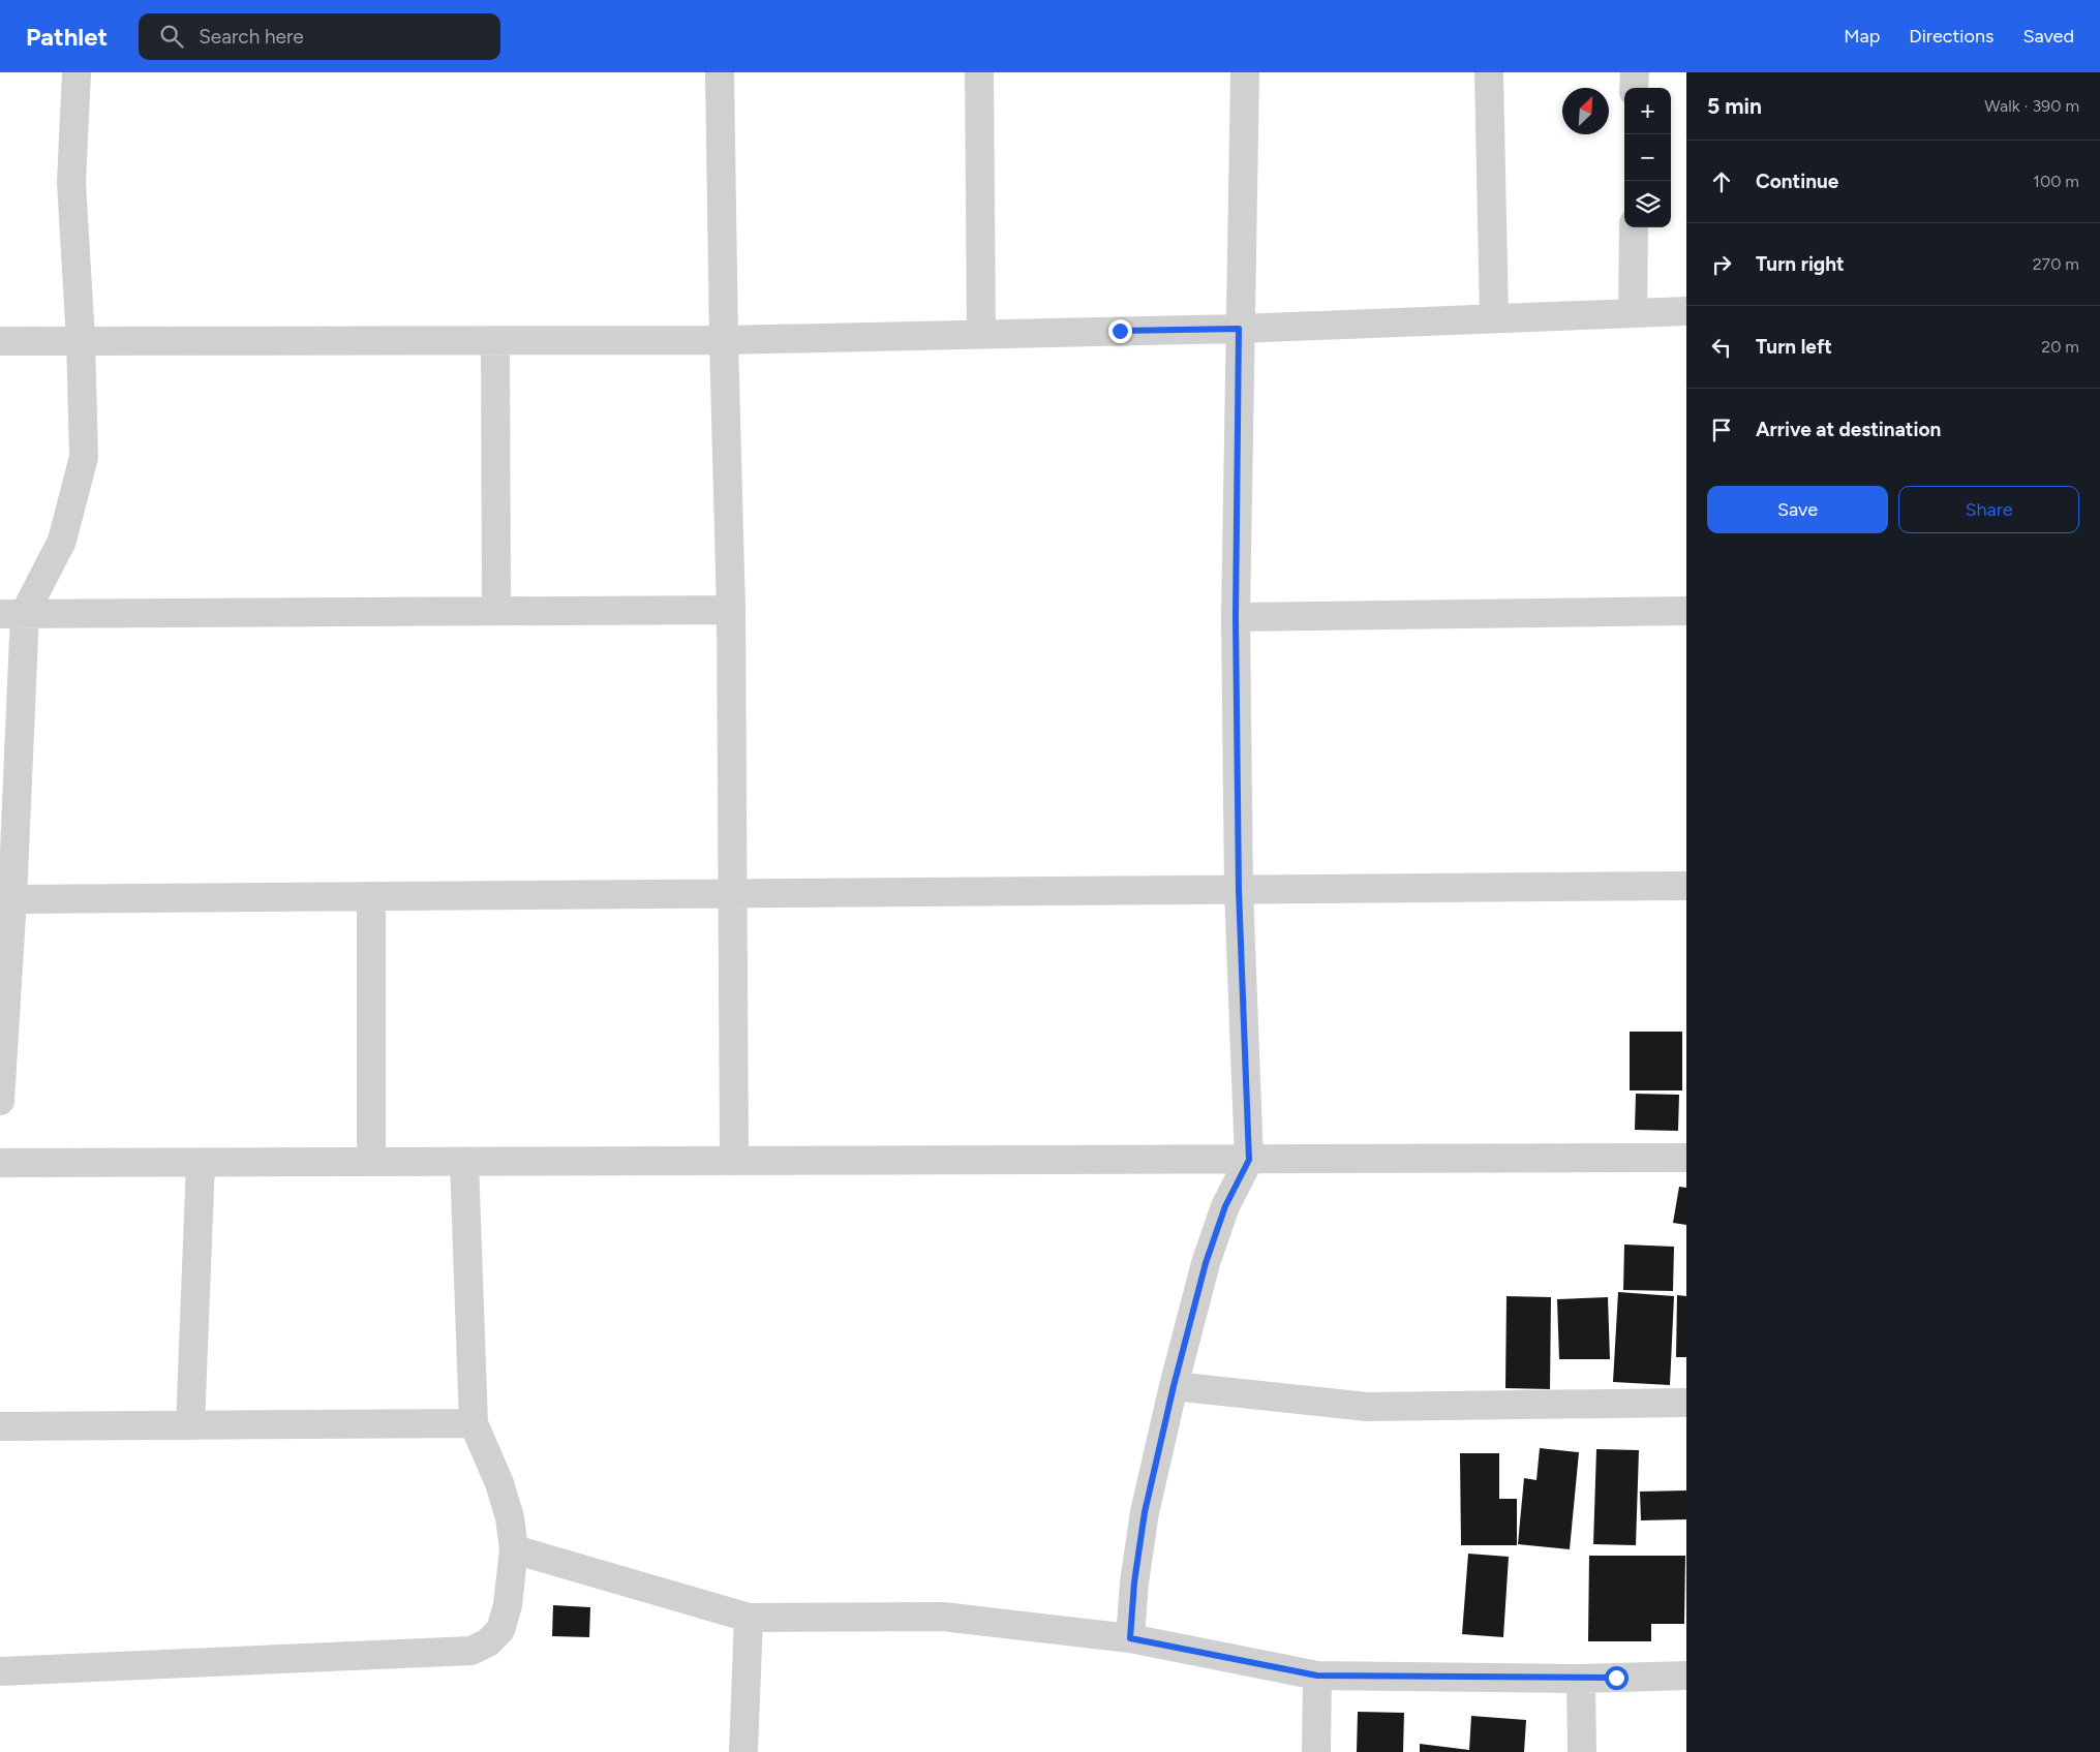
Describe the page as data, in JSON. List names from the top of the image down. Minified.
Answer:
{"north":"top right","page":{"header":"Pathlet","search":"Search here","nav":["Map","Directions","Saved"],"heading":["5 min","Walk · 390 m"],"map_buttons":["+","−"],"list":[["Continue","100 m"],["Turn right","270 m"],["Turn left","20 m"],"Arrive at destination"],"buttons":["Save","Share"]}}
